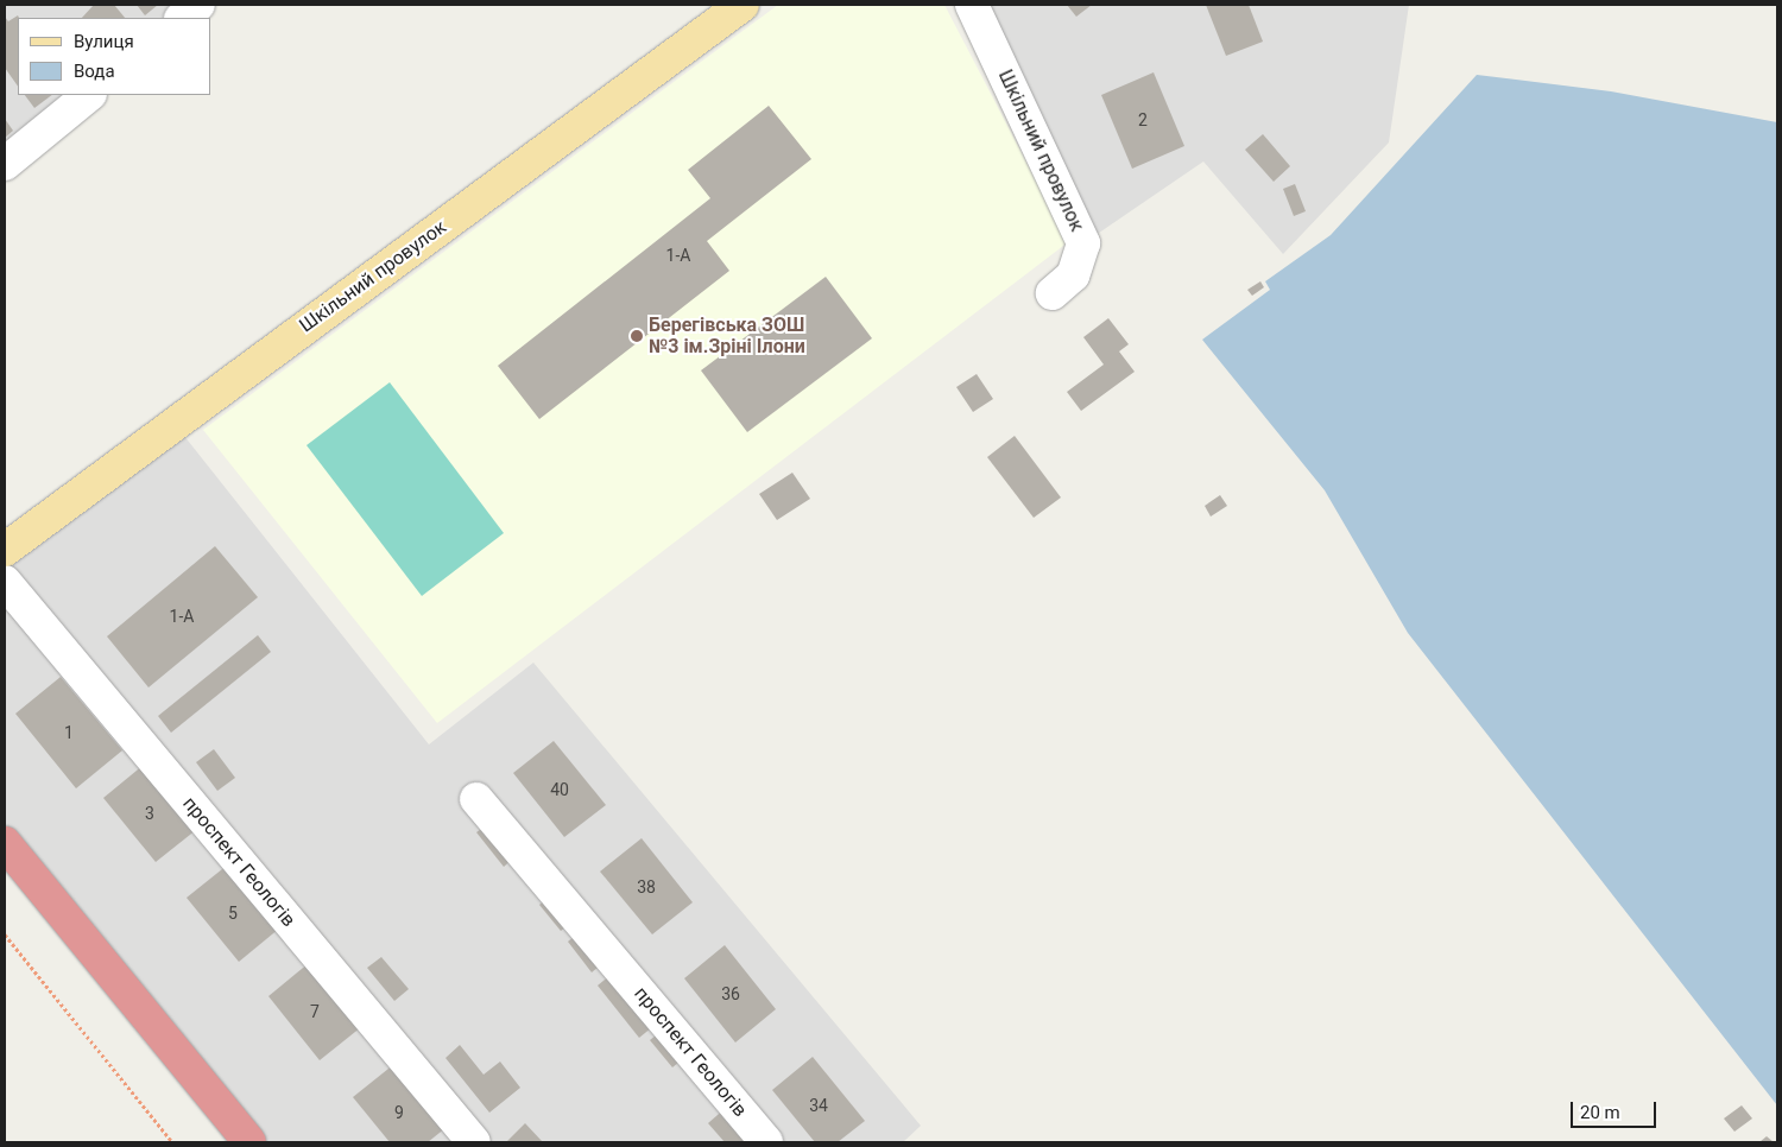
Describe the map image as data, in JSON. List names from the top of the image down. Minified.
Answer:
{"streets":{"main road":["Шкільний провулок"],"street":["проспект Геологів"]},"places":["Берегівська ЗОШ №3 ім.Зріні Ілони"],"house_numbers":["2","1-А","1-А","1","40","3","38","5","36","7","34","9"],"legend":["Вулиця","Вода"],"scale_bar":"20 m"}
